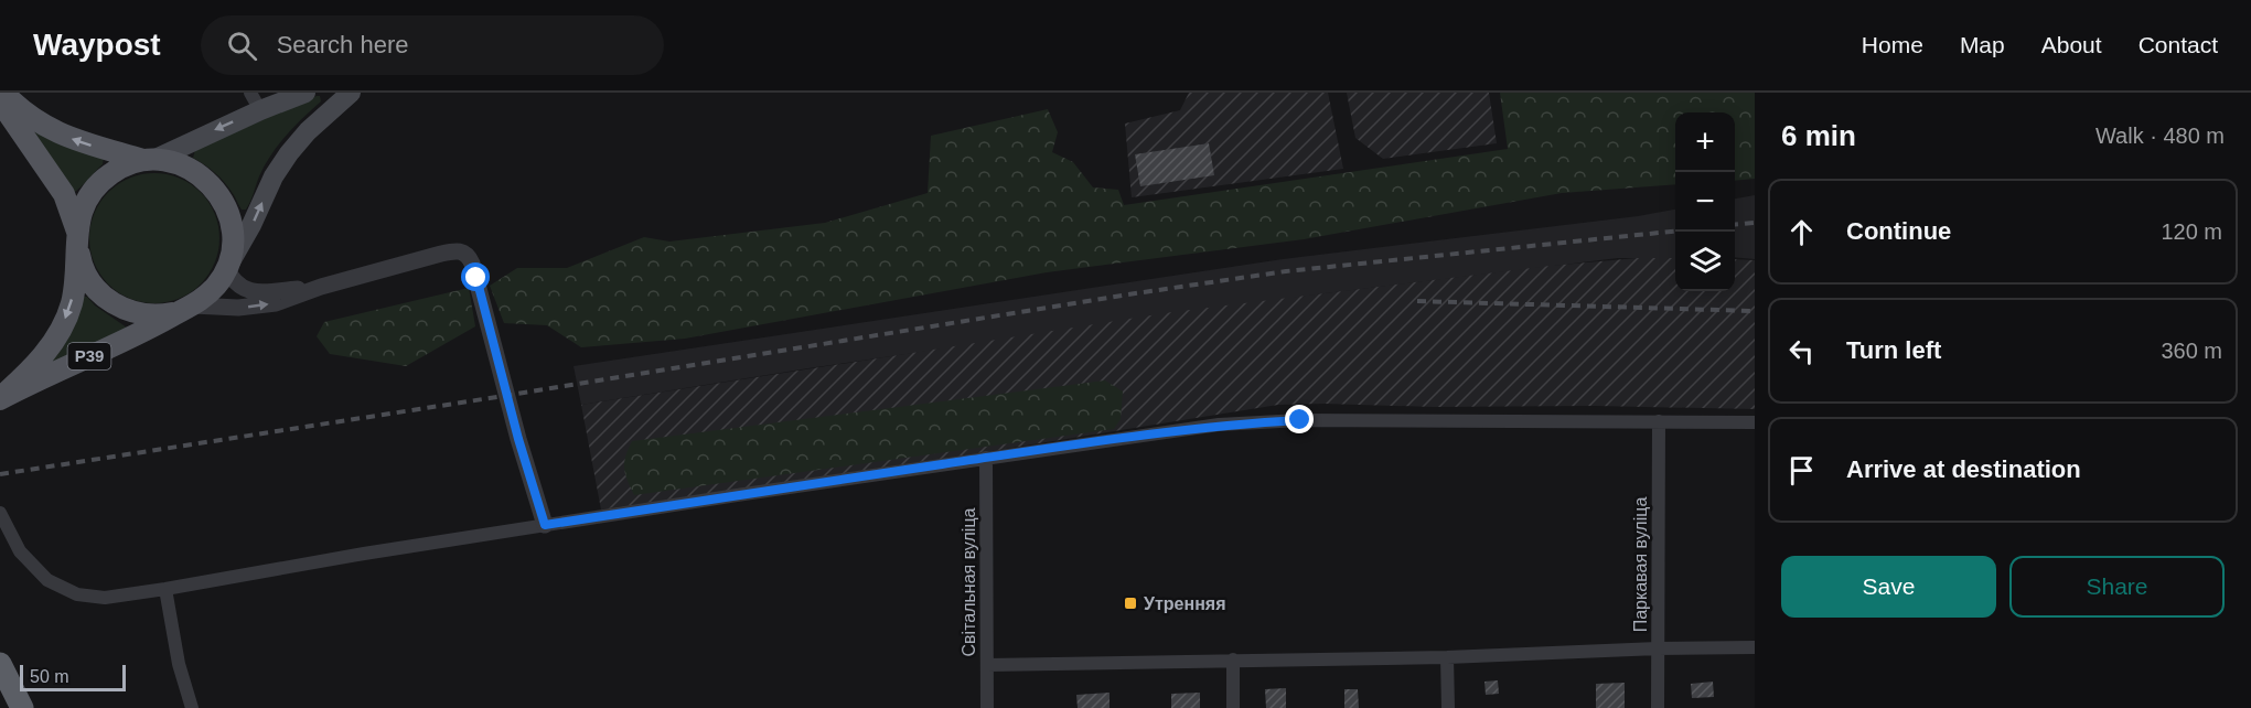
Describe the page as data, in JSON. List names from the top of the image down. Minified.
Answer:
{"streets":{"main road":["Р39"],"street":["Паркавая вуліца","Світальная вуліца"]},"places":{"transit":["Утренняя"]},"scale_bar":"50 m","page":{"header":"Waypost","search":"Search here","nav":["Home","Map","About","Contact"],"heading":["6 min","Walk · 480 m"],"map_buttons":["+","−"],"list":[["Continue","120 m"],["Turn left","360 m"],"Arrive at destination"],"buttons":["Save","Share"],"scale":"50 m"}}
